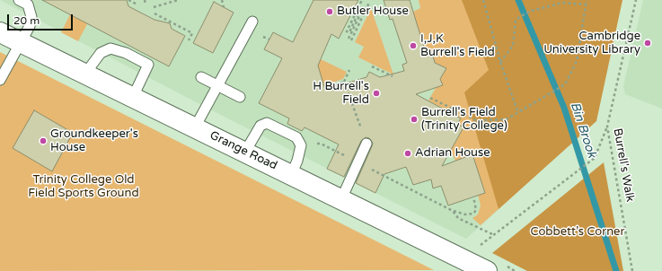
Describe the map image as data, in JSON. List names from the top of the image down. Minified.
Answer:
{"streets":{"street":["Grange Road"],"path":["Burrell's Walk"]},"water":["Bin Brook"],"parks":["Trinity College Old Field Sports Ground","Cobbett’s Corner"],"places":["Butler House","Cambridge University Library","I,J,K Burrell's Field","H Burrell's Field","Burrell's Field (Trinity College)","Groundkeeper's House","Adrian House"],"scale_bar":"20 m"}
